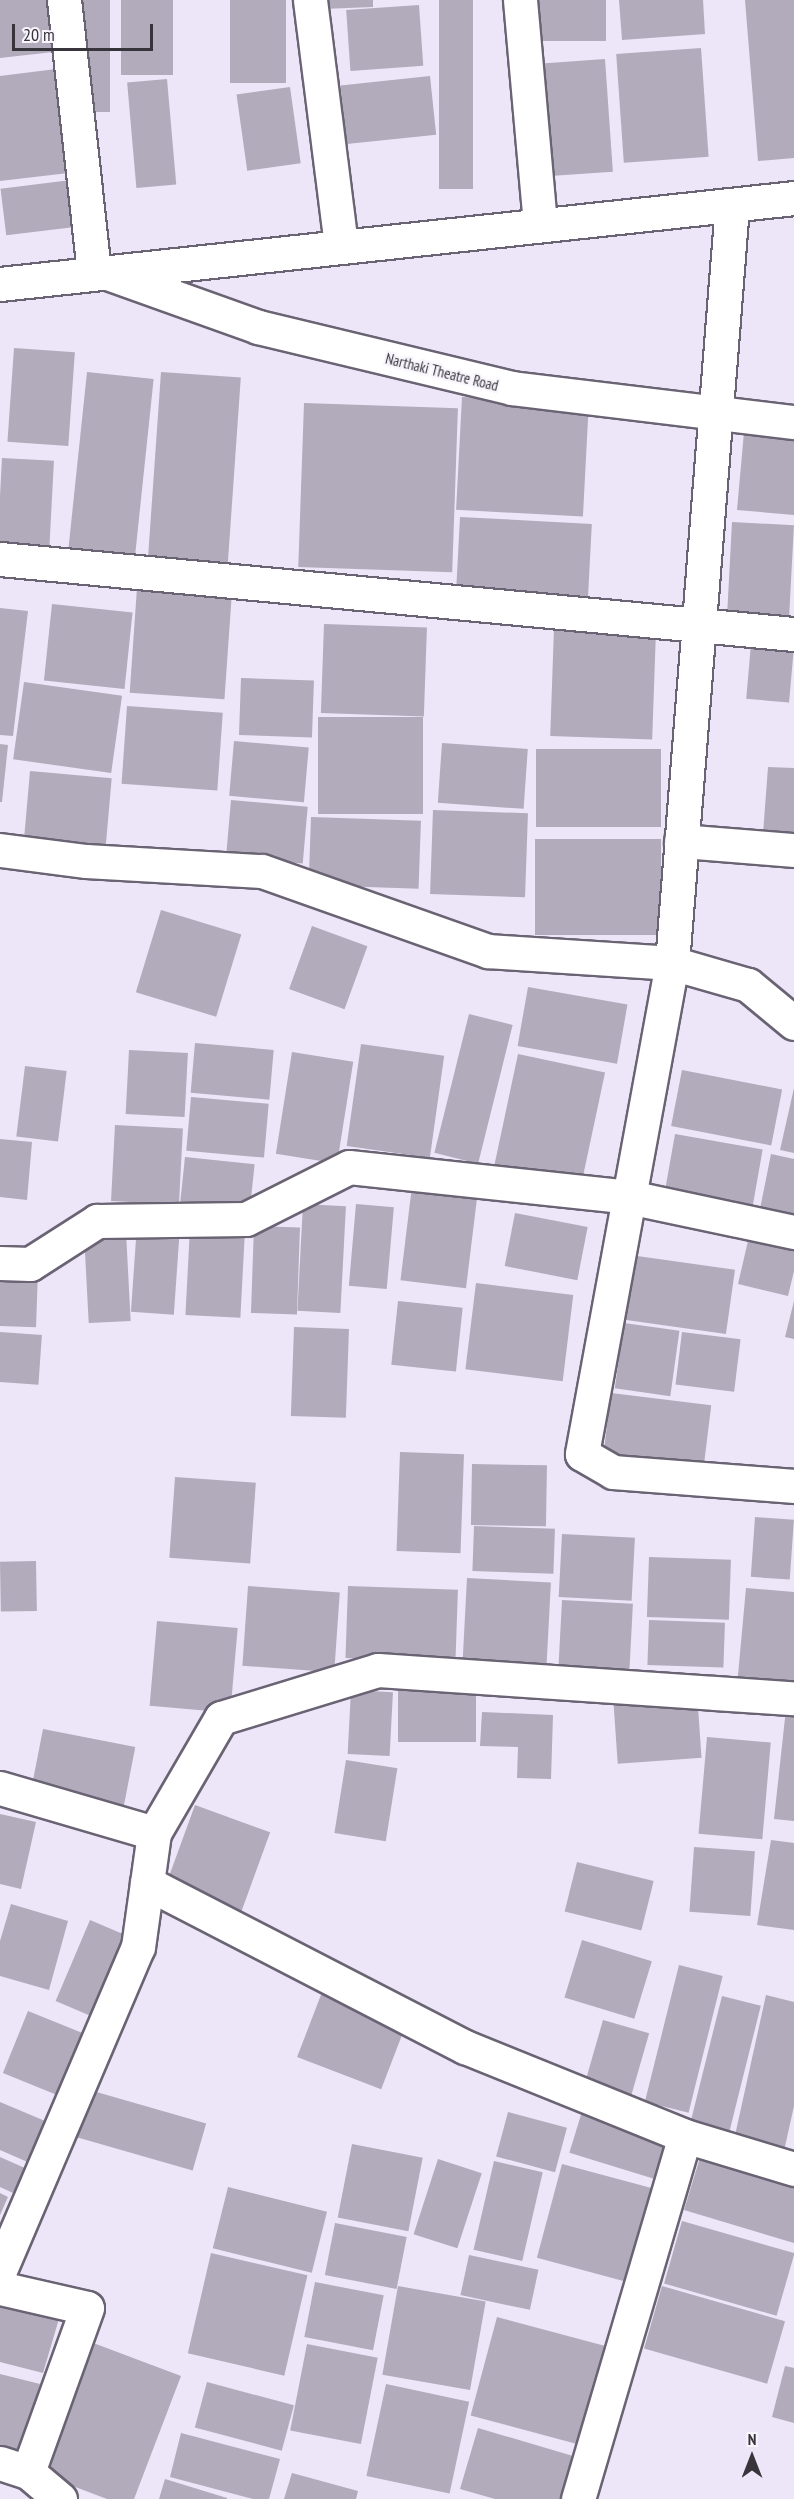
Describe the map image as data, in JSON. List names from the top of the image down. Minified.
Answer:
{"streets":{"street":["Narthaki Theatre Road"]},"scale_bar":"20 m","north":"top"}
